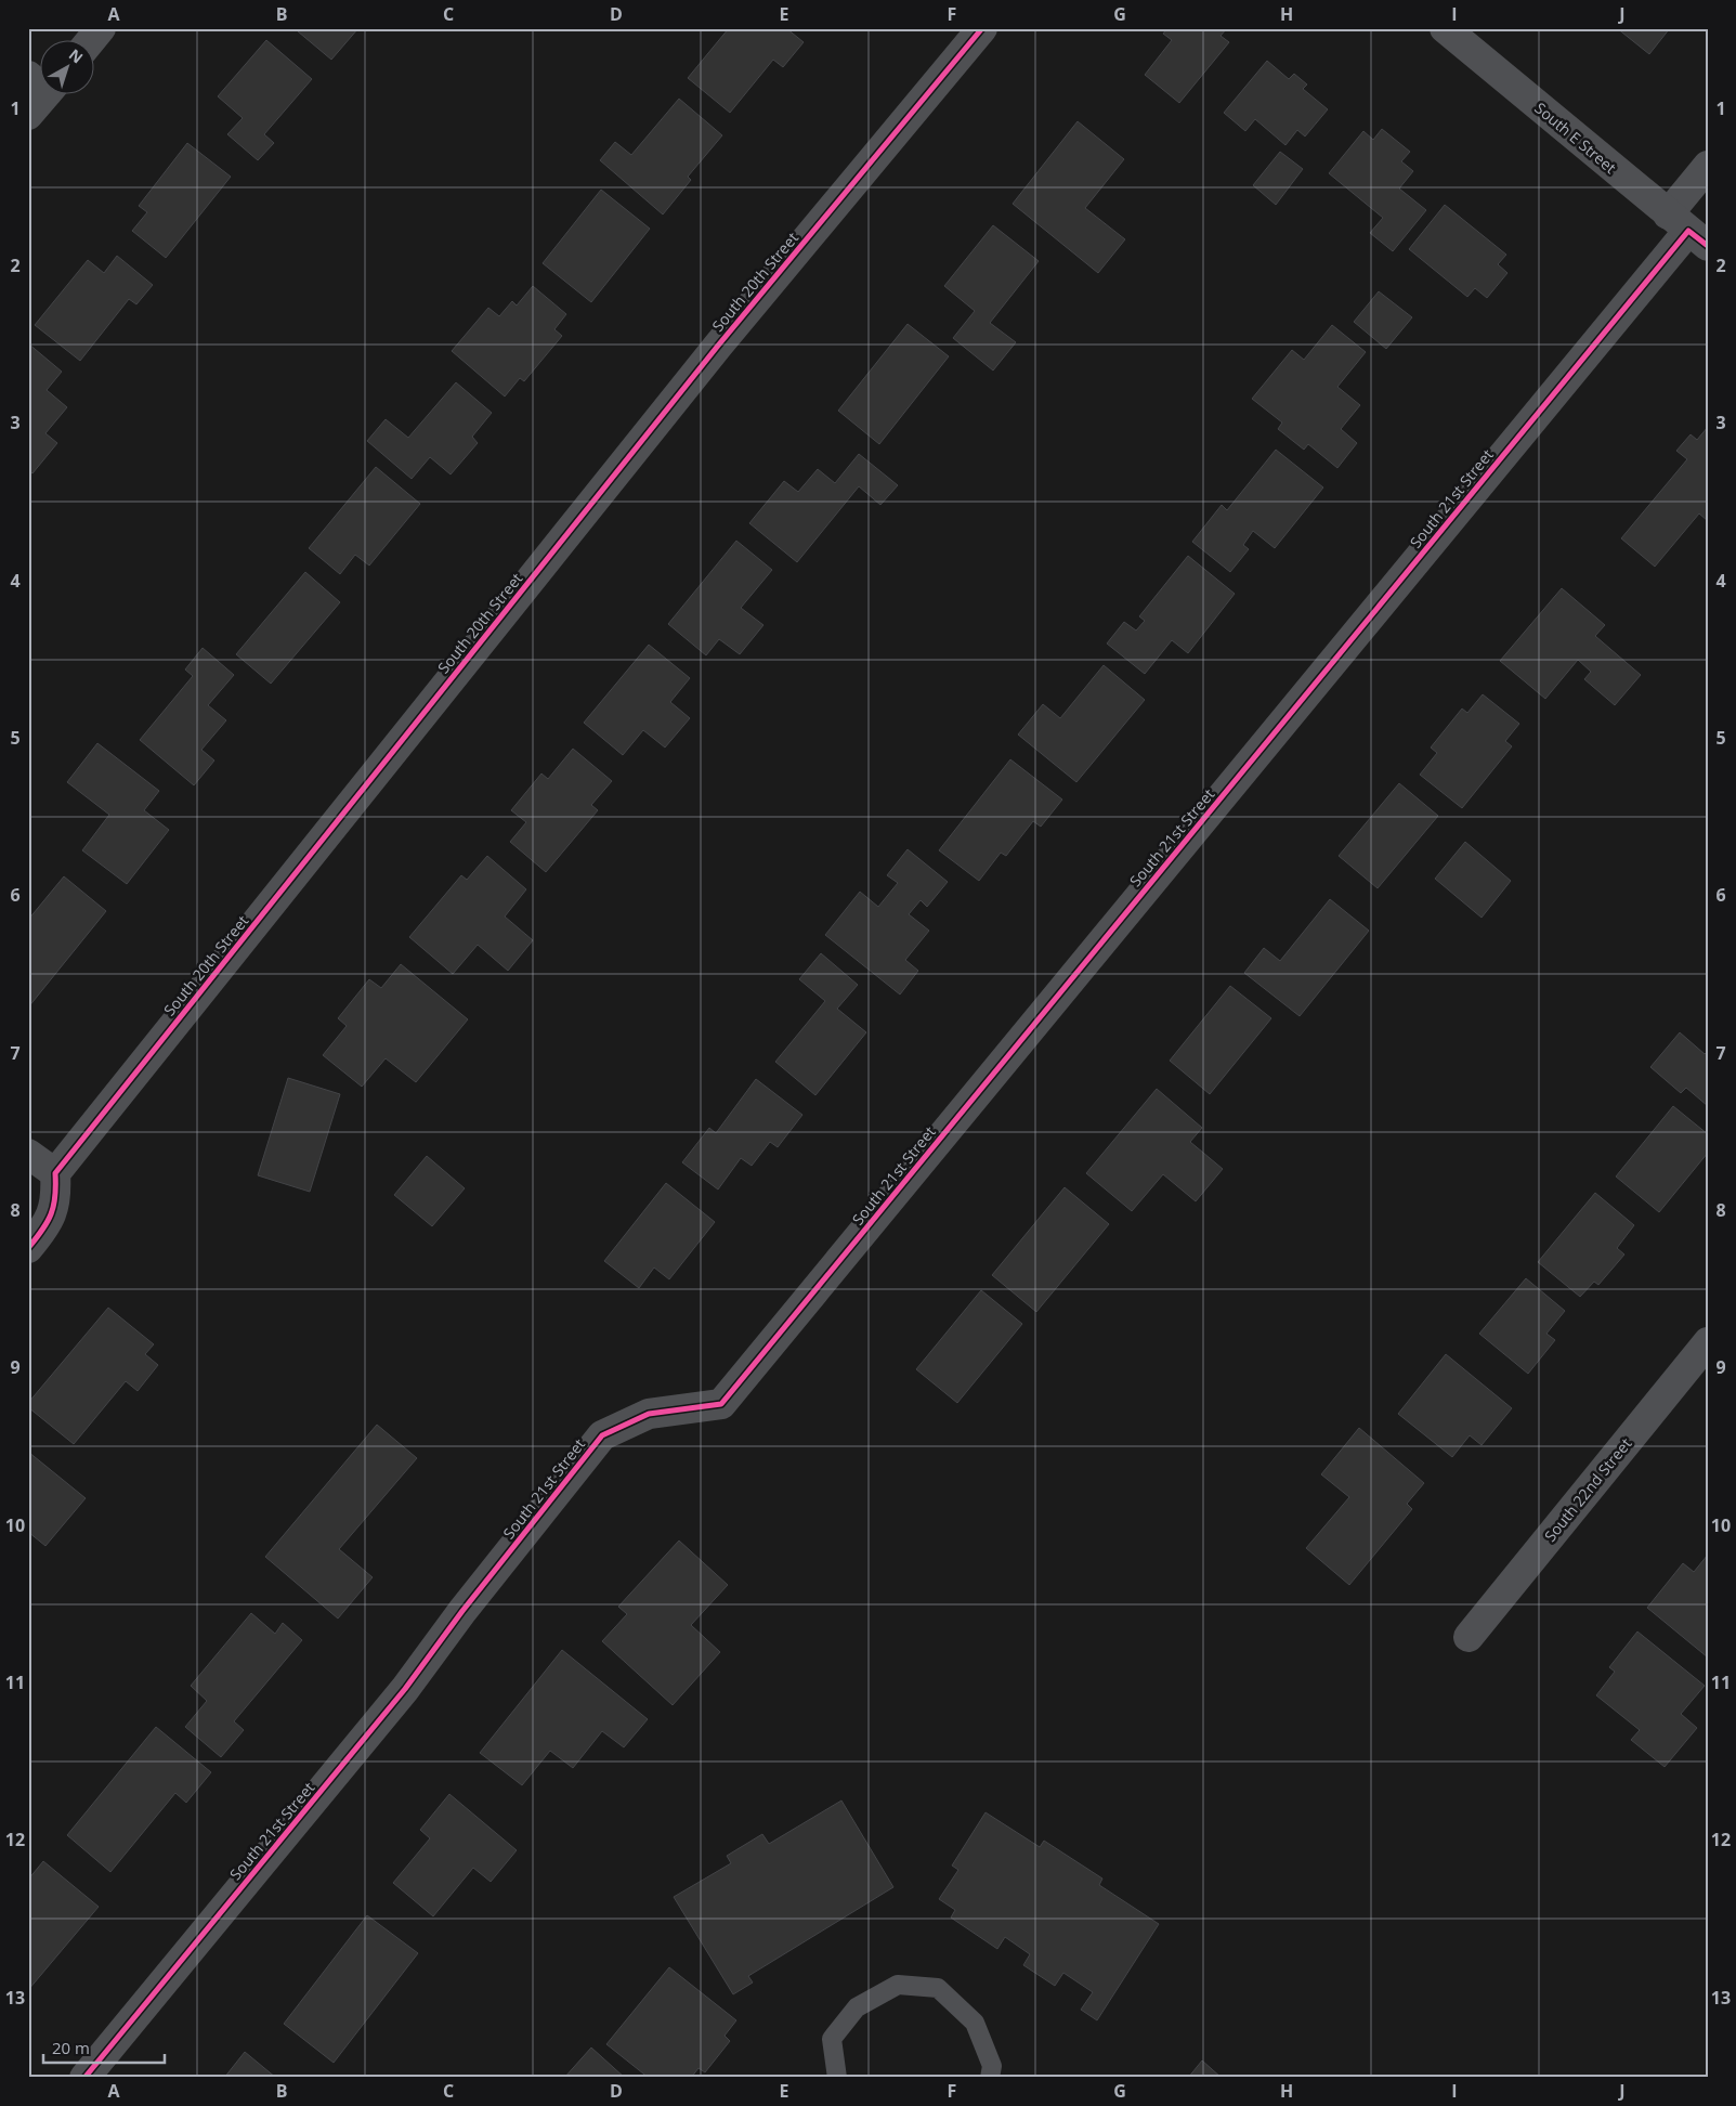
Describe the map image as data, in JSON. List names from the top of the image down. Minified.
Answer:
{"streets":{"street":["South E Street","South 20th Street","South 21st Street","South 22nd Street"]},"crossings":[["South E Street","South 21st Street"]],"scale_bar":"20 m","north":"top right","grid":{"columns":["A","B","C","D","E","F","G","H","I","J"],"rows":["1","2","3","4","5","6","7","8","9","10","11","12","13"]}}
